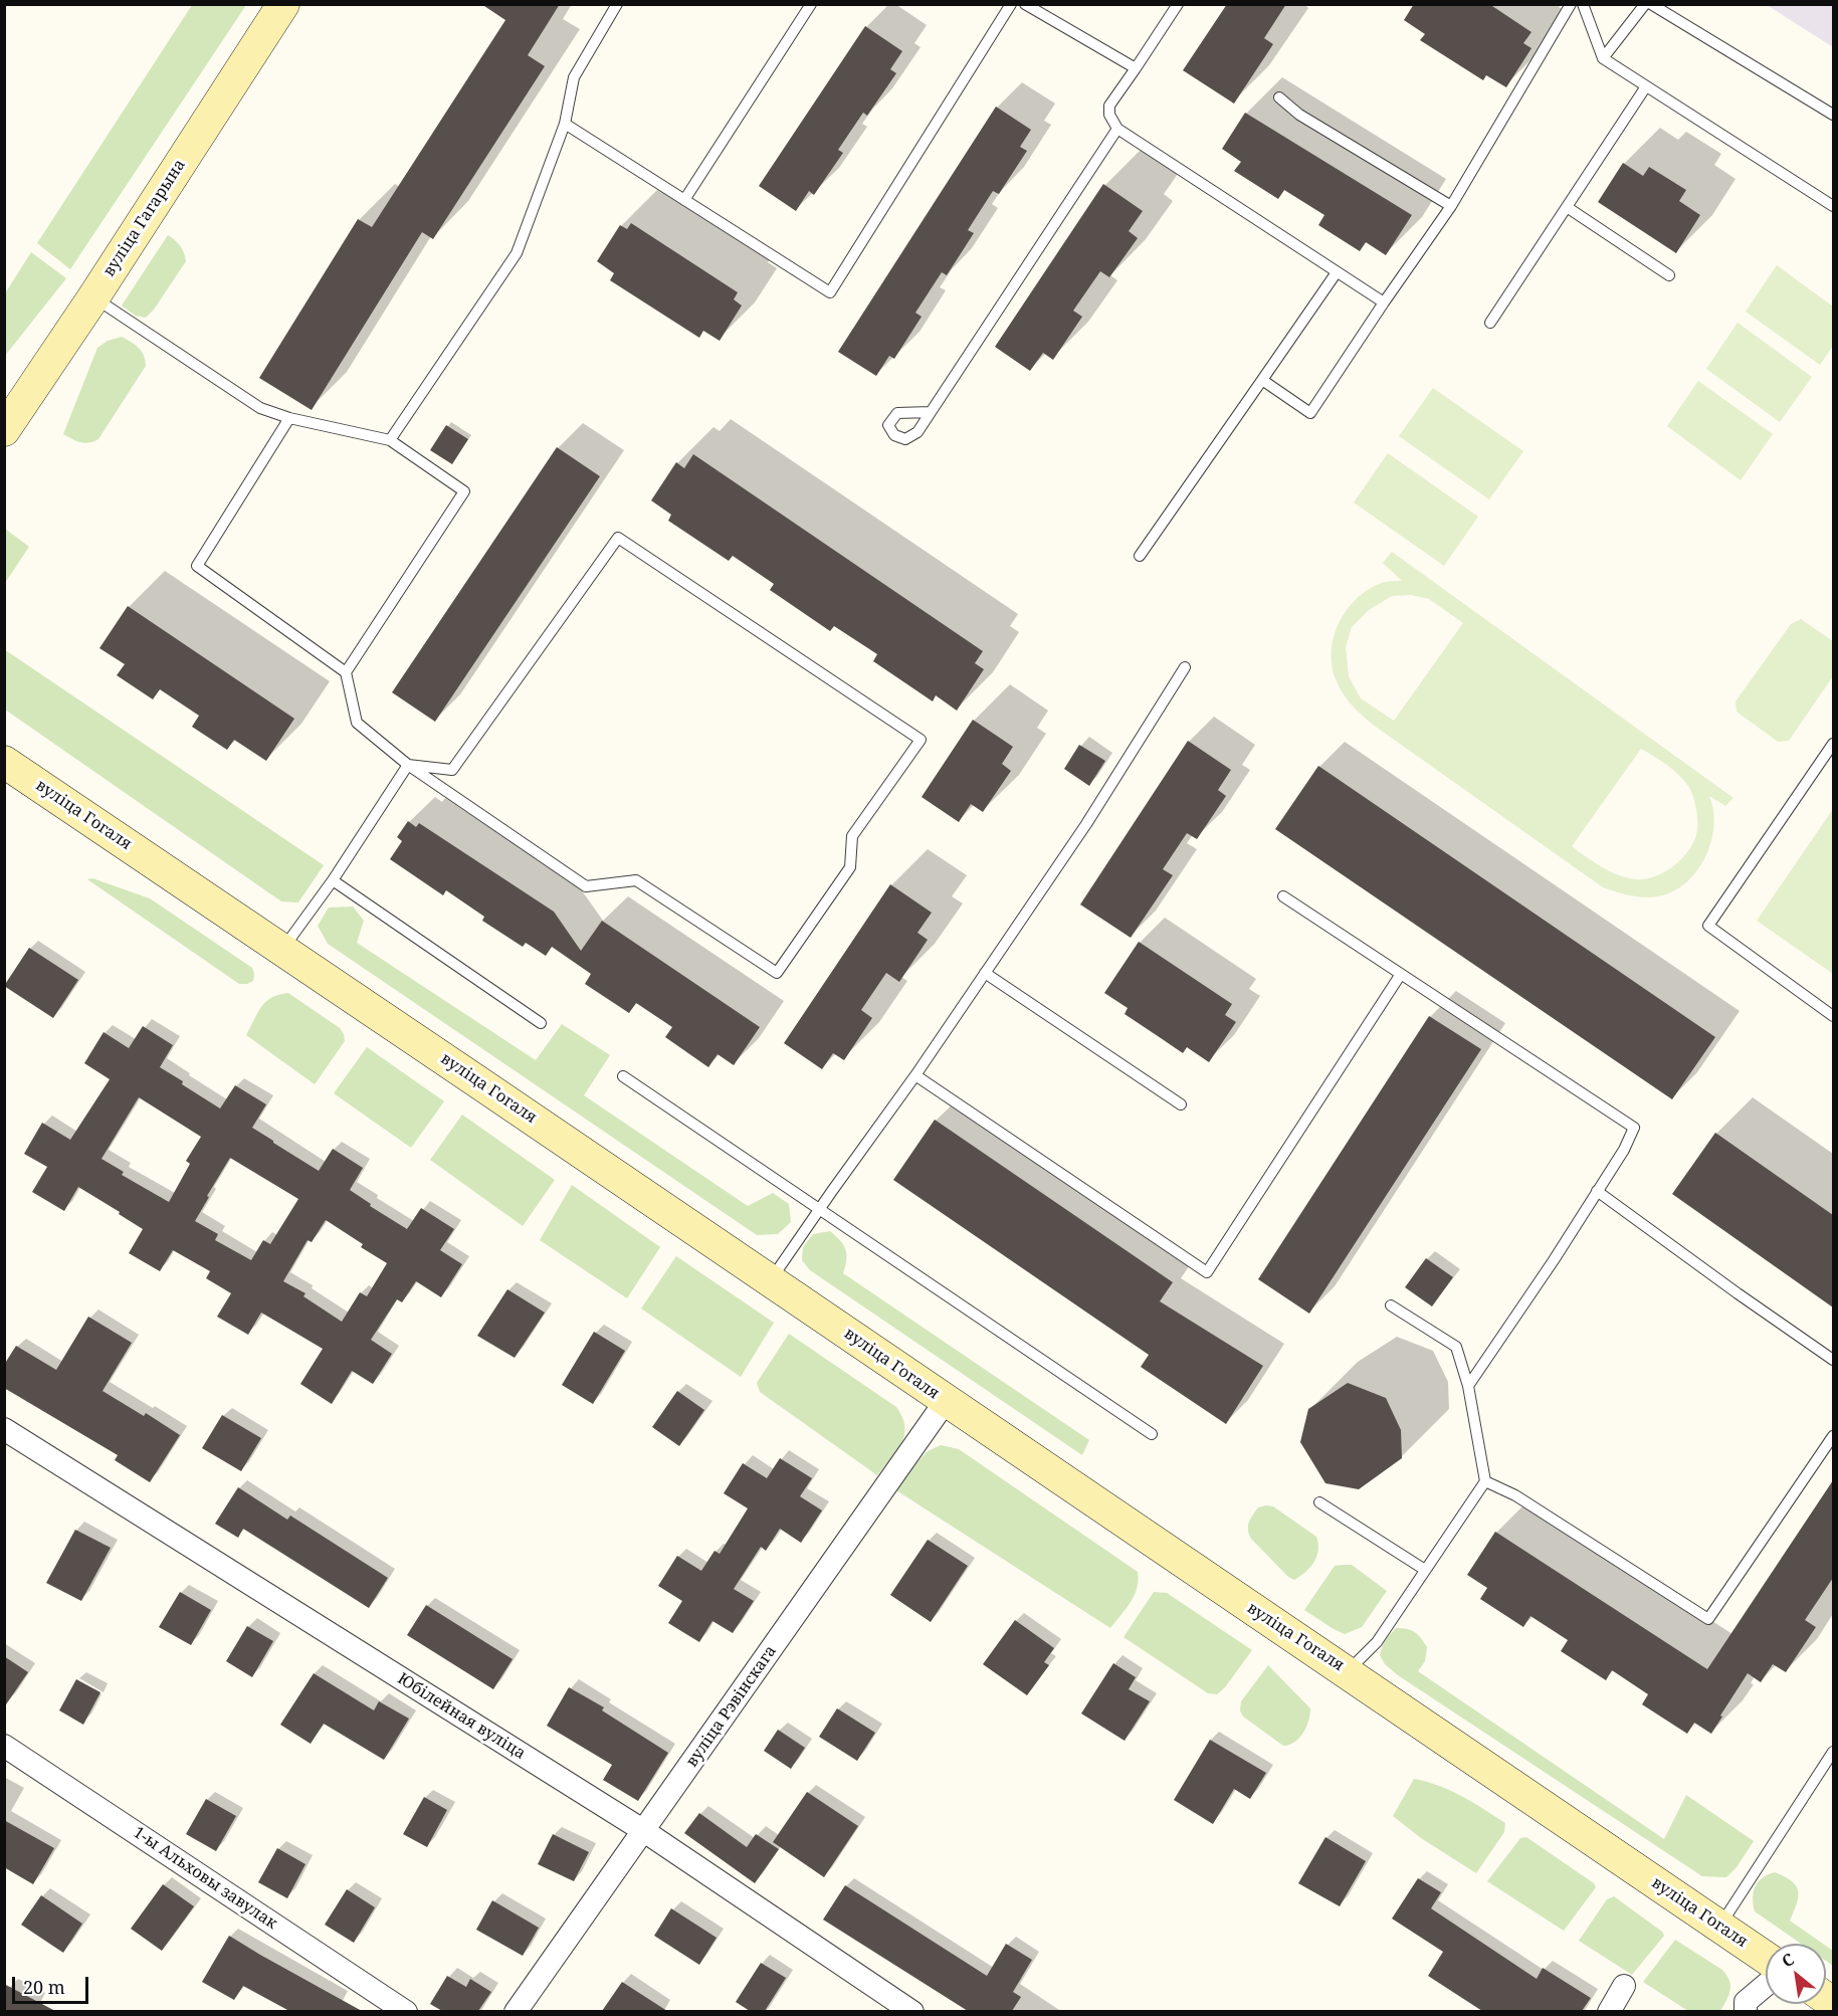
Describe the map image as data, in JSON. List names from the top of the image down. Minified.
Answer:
{"streets":{"main road":["вуліца Гагарына","вуліца Гогаля"],"street":["вуліца Рэвінскага","Юбілейная вуліца","1-ы Альховы завулак"]},"crossings":[["вуліца Гогаля","вуліца Рэвінскага"],["вуліца Рэвінскага","Юбілейная вуліца"]],"scale_bar":"20 m","north":"top left"}
